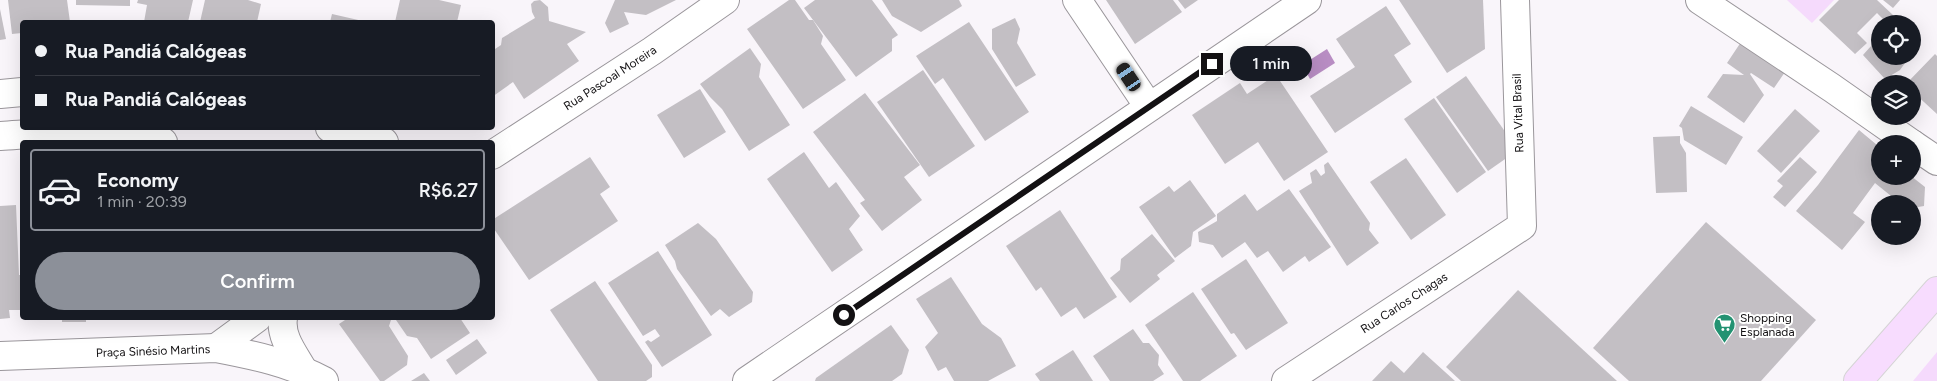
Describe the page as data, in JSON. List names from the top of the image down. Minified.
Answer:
{"streets":{"street":["Rua Pascoal Moreira","Rua Vital Brasil","Rua Carlos Chagas","Praça Sinésio Martins"]},"crossings":[["Rua Vital Brasil","Rua Carlos Chagas"]],"places":{"supermarket":["Shopping Esplanada"]},"page":{"map_buttons":["+","−"],"banner":["Rua Pandiá Calógeas","Rua Pandiá Calógeas"],"bubble":"1 min","list":[{"name":"Economy","note":"1 min · 20:39","value":"R$6.27"}],"buttons":"Confirm"}}
